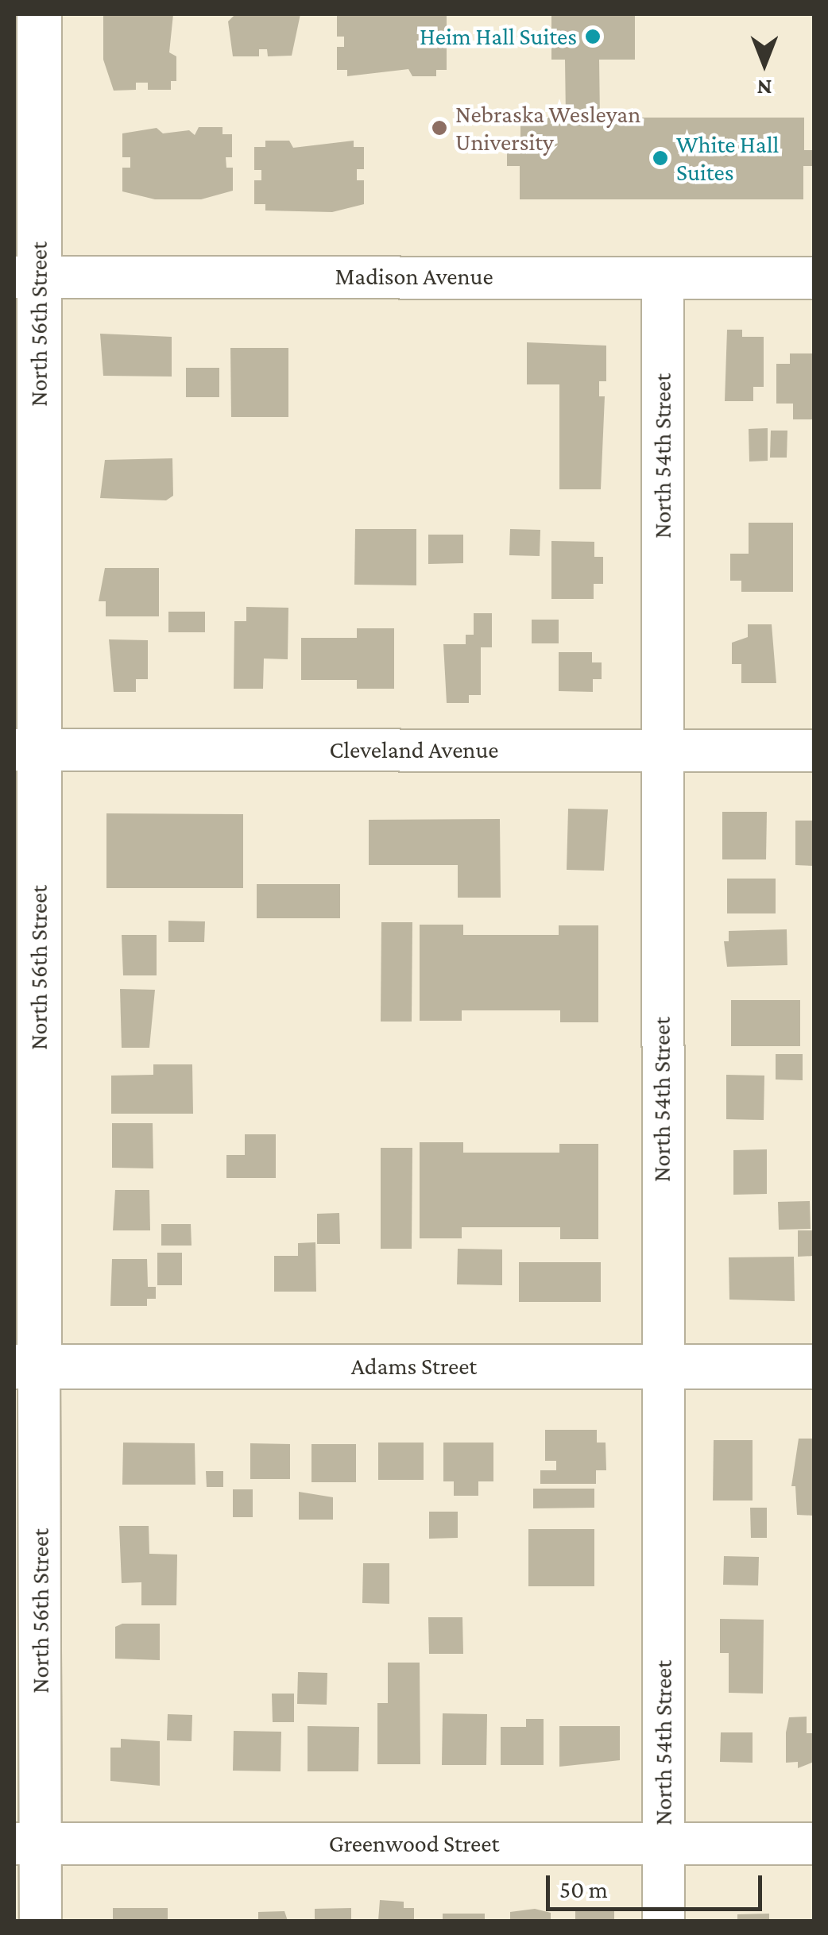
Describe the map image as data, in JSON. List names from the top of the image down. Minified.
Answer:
{"streets":{"main road":["North 56th Street","Adams Street"],"street":["Madison Avenue","North 54th Street","Cleveland Avenue","Greenwood Street"]},"crossings":[["Madison Avenue","North 56th Street"],["Madison Avenue","North 54th Street"],["North 56th Street","Cleveland Avenue"],["North 56th Street","Adams Street"],["North 56th Street","Greenwood Street"],["North 54th Street","Cleveland Avenue"],["North 54th Street","Adams Street"],["North 54th Street","Greenwood Street"]],"places":["Heim Hall Suites","Nebraska Wesleyan University","White Hall Suites"],"scale_bar":"50 m","north":"bottom"}
